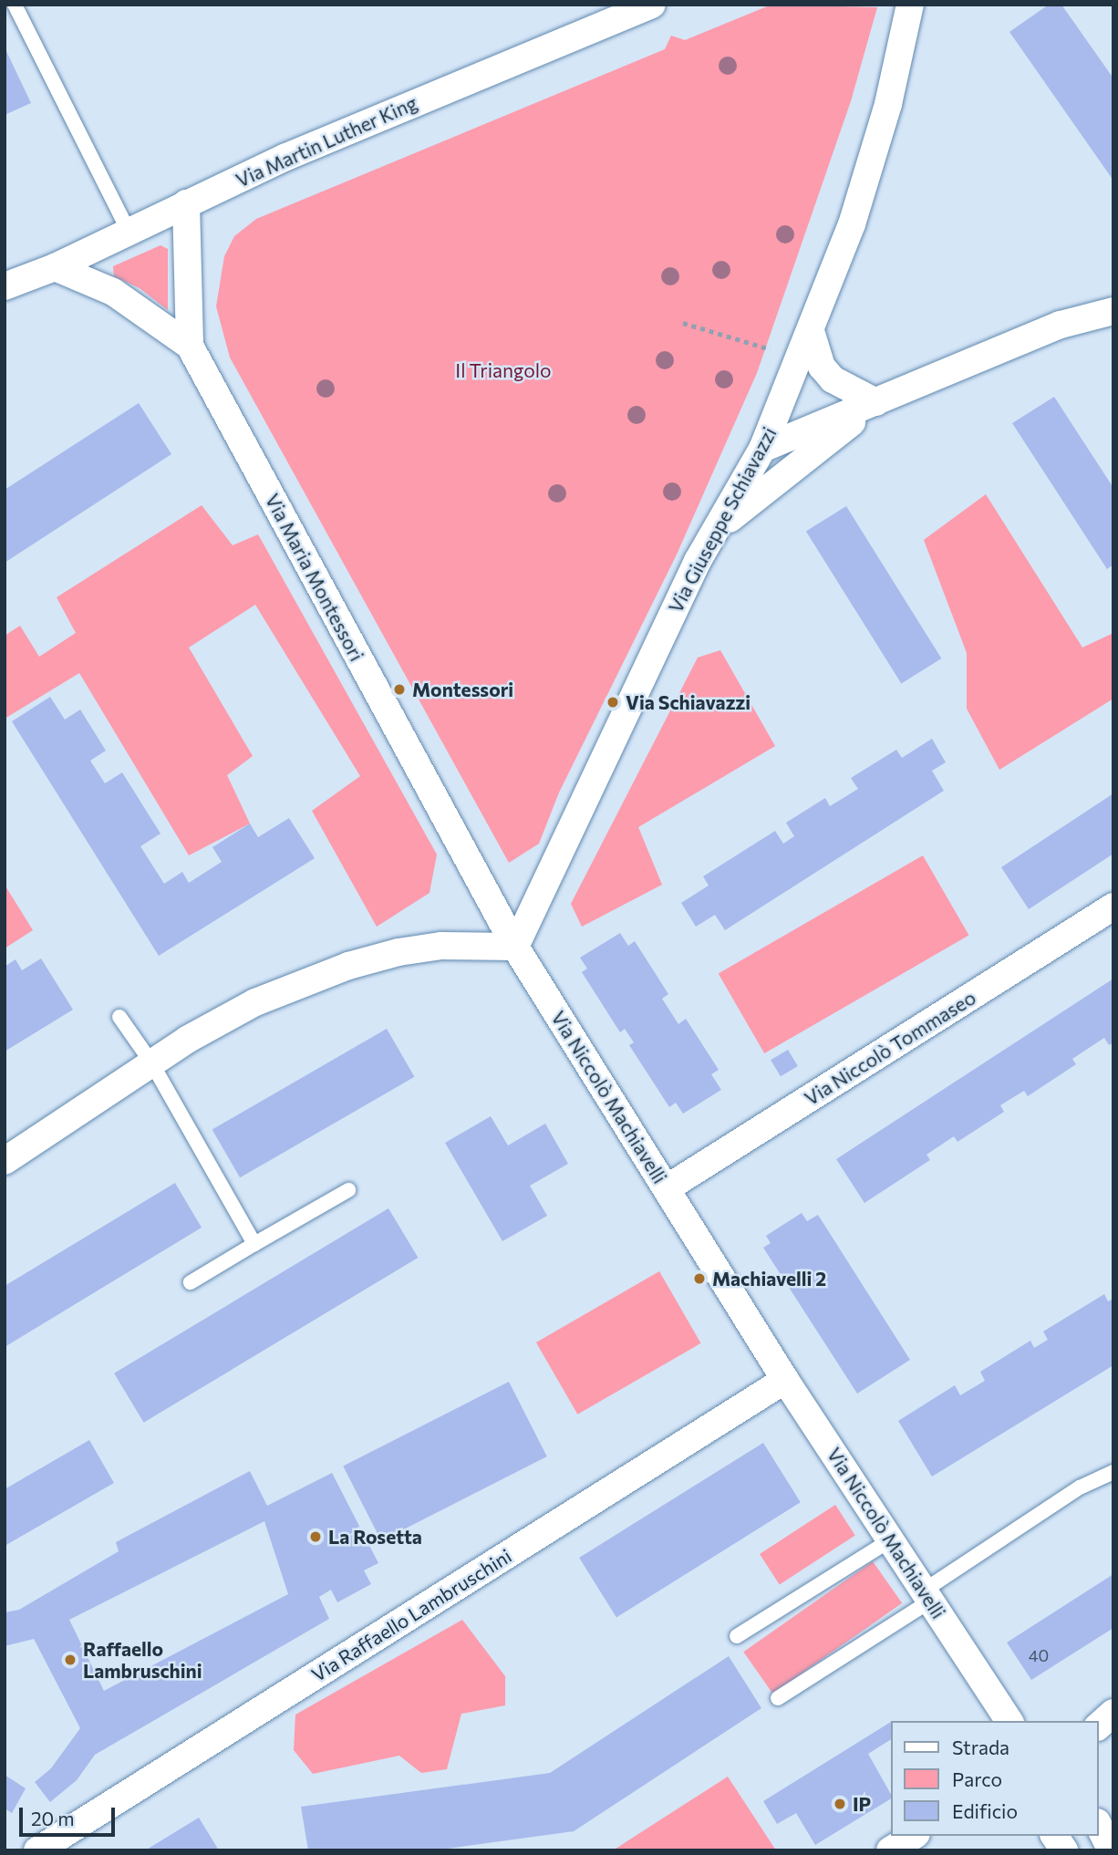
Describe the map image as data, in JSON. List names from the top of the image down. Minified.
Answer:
{"streets":{"street":["Via Martin Luther King","Via Giuseppe Schiavazzi","Via Maria Montessori","Via Niccolò Tommaseo","Via Niccolò Machiavelli","Via Raffaello Lambruschini"]},"crossings":[["Via Martin Luther King","Via Maria Montessori"],["Via Giuseppe Schiavazzi","Via Maria Montessori"],["Via Giuseppe Schiavazzi","Via Niccolò Machiavelli"],["Via Maria Montessori","Via Niccolò Machiavelli"],["Via Niccolò Tommaseo","Via Niccolò Machiavelli"],["Via Niccolò Machiavelli","Via Raffaello Lambruschini"]],"parks":["Il Triangolo"],"places":["Montessori","Via Schiavazzi","Machiavelli 2","La Rosetta","Raffaello Lambruschini","IP"],"house_numbers":["40"],"legend":["Strada","Parco","Edificio"],"scale_bar":"20 m"}
